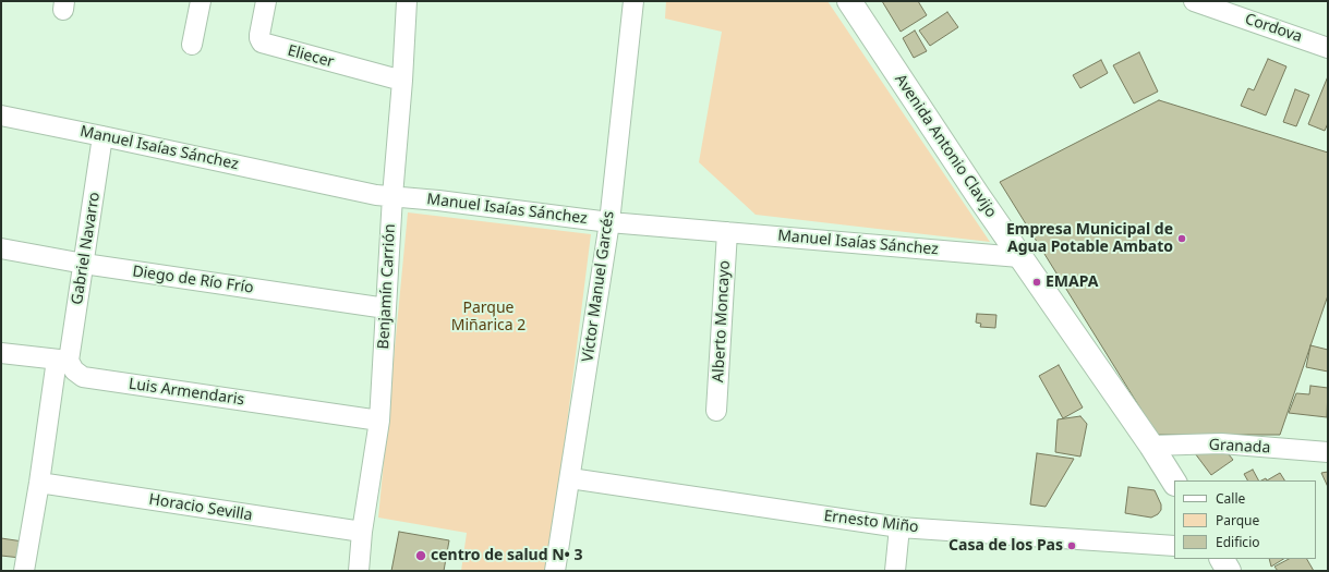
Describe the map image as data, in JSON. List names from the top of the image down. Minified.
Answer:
{"streets":{"main road":["Avenida Antonio Clavijo"],"street":["Cordova","Eliecer","Manuel Isaías Sánchez","Gabriel Navarro","Diego de Río Frío","Benjamín Carrión","Víctor Manuel Garcés","Alberto Moncayo","Luis Armendaris","Granada","Horacio Sevilla","Ernesto Miño"]},"crossings":[["Eliecer","Benjamín Carrión"],["Avenida Antonio Clavijo","Manuel Isaías Sánchez"],["Avenida Antonio Clavijo","Granada"],["Manuel Isaías Sánchez","Gabriel Navarro"],["Manuel Isaías Sánchez","Benjamín Carrión"],["Manuel Isaías Sánchez","Víctor Manuel Garcés"],["Manuel Isaías Sánchez","Alberto Moncayo"],["Gabriel Navarro","Diego de Río Frío"],["Gabriel Navarro","Luis Armendaris"],["Gabriel Navarro","Horacio Sevilla"],["Diego de Río Frío","Benjamín Carrión"],["Benjamín Carrión","Luis Armendaris"],["Benjamín Carrión","Horacio Sevilla"],["Víctor Manuel Garcés","Ernesto Miño"]],"parks":["Parque Miñarica 2"],"places":["Empresa Municipal de Agua Potable Ambato","EMAPA","Casa de los Pas","centro de salud N• 3"],"legend":["Calle","Parque","Edificio"]}
